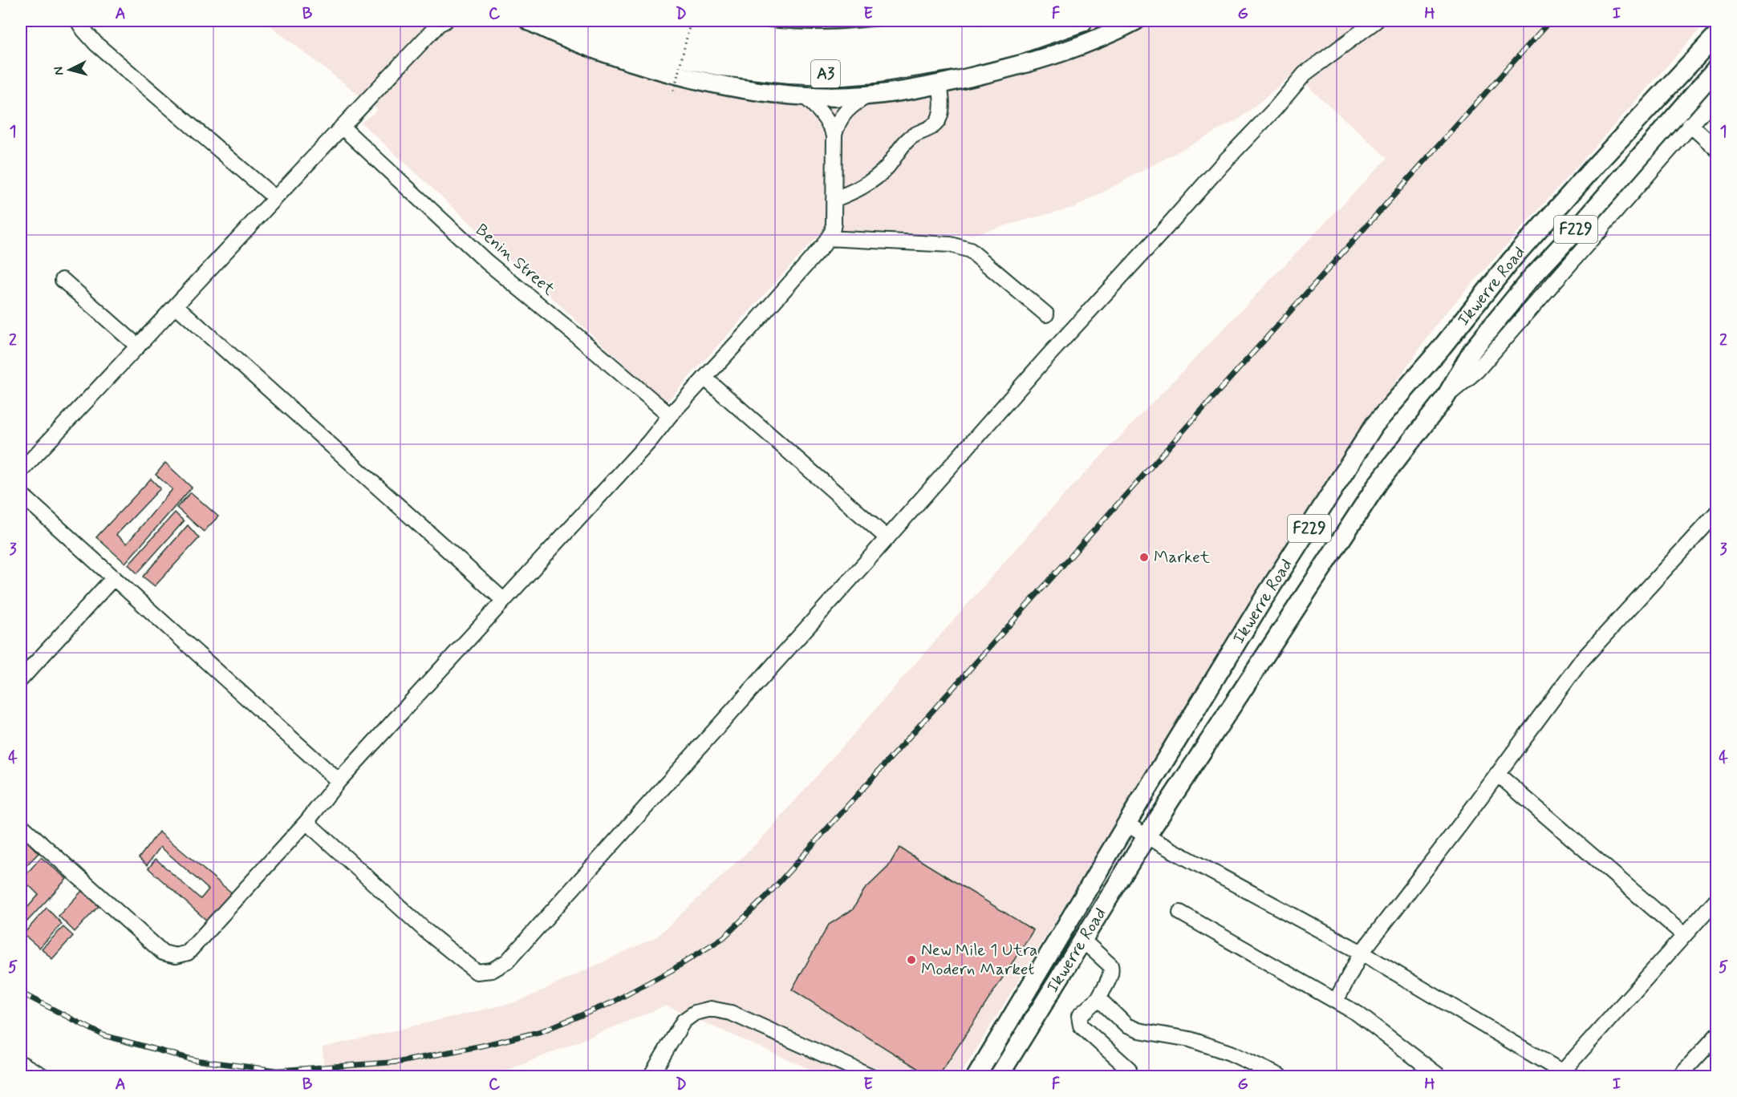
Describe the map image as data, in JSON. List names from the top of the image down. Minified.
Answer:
{"streets":{"highway":["A3"],"main road":["F229","Ikwerre Road"],"street":["Benin Street"]},"crossings":[["F229","Ikwerre Road"]],"places":["Market","New Mile 1 Utra Modern Market"],"north":"left","grid":{"columns":["A","B","C","D","E","F","G","H","I"],"rows":["1","2","3","4","5"]}}
